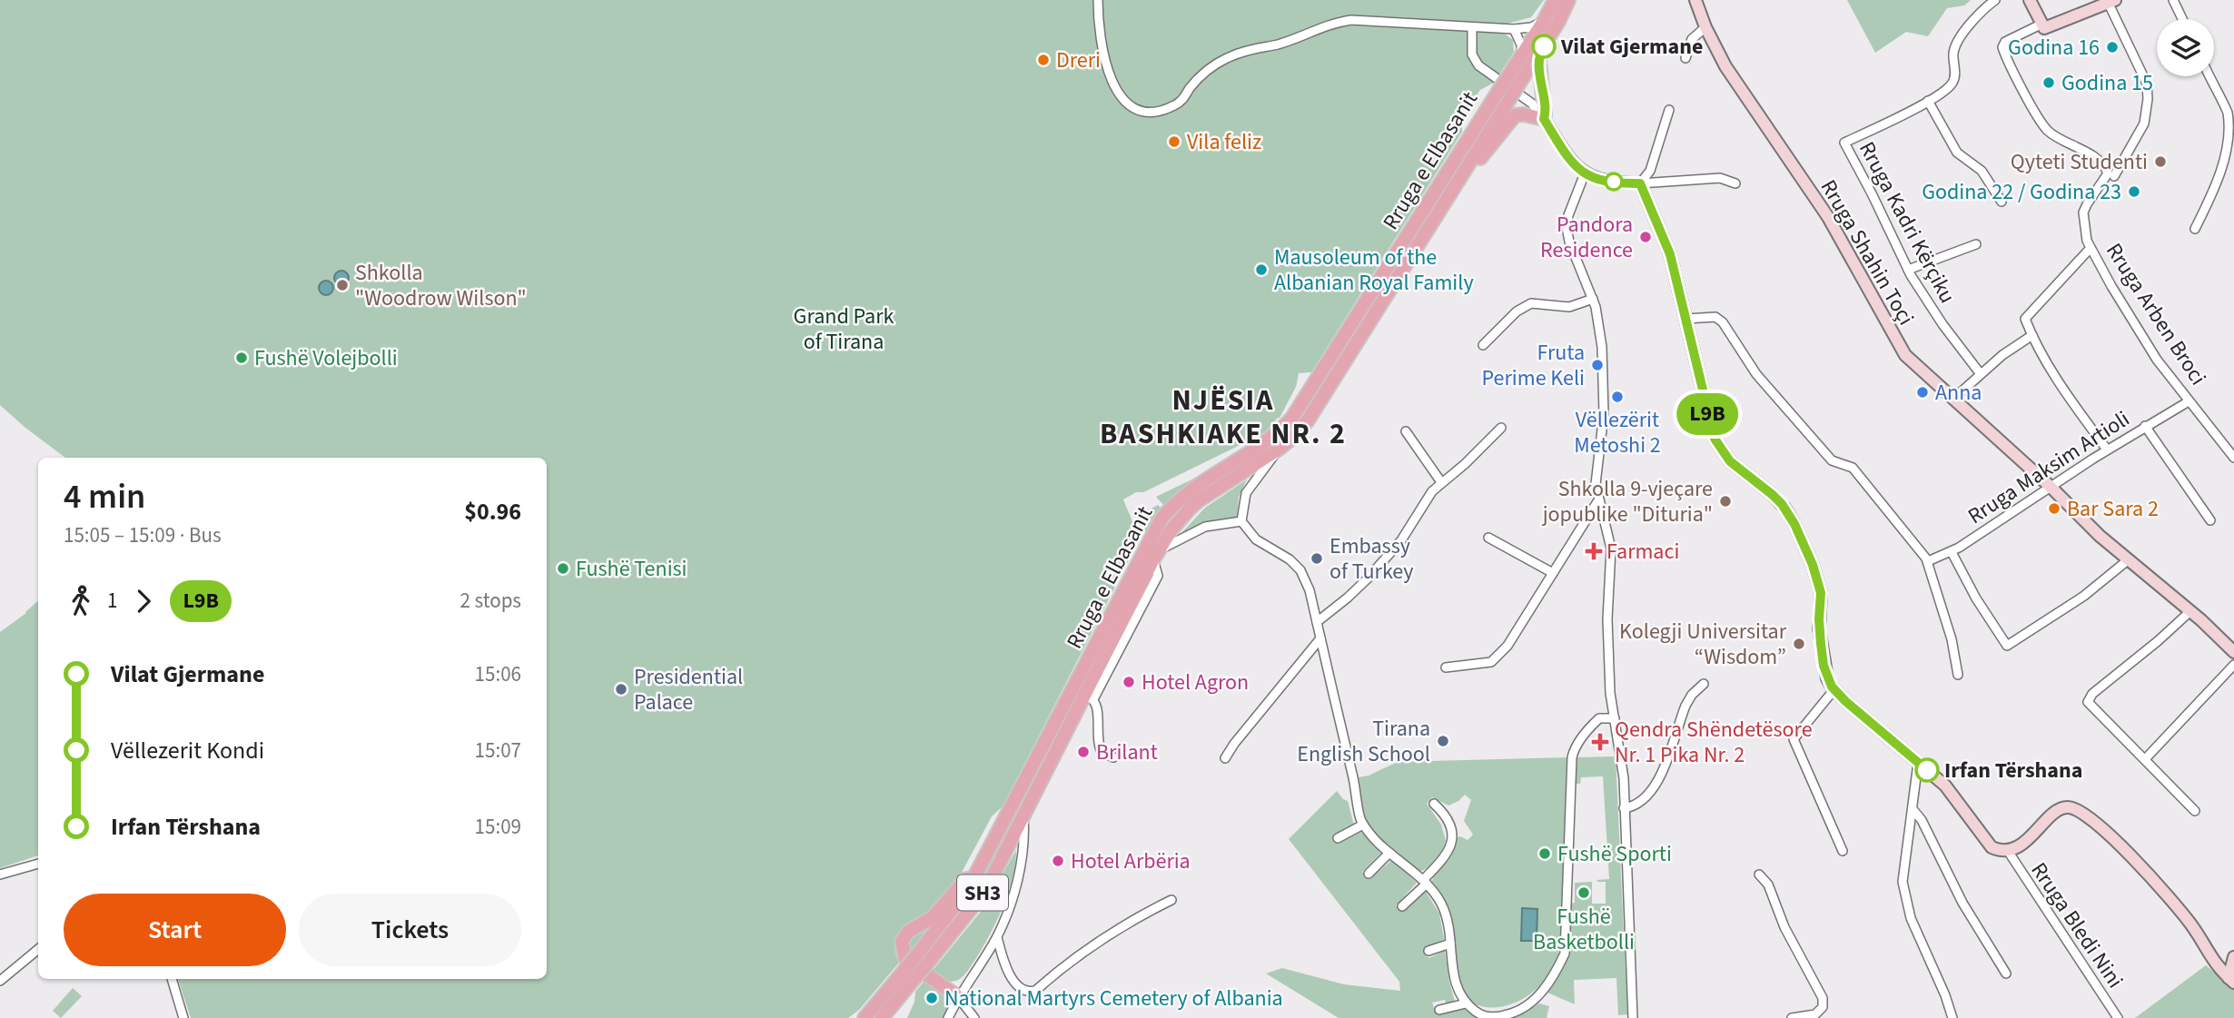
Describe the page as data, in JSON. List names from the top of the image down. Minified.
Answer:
{"streets":{"main road":["Rruga e Elbasanit","SH3"],"street":["Rruga Kadri Kërçiku","Rruga Shahin Toçi","Rruga Arben Broci","Rruga Maksim Artioli","Rruga Bledi Nini"]},"crossings":[["Rruga Shahin Toçi","Rruga Maksim Artioli"],["Rruga Arben Broci","Rruga Maksim Artioli"]],"districts":["NJËSIA BASHKIAKE NR. 2"],"parks":["Grand Park of Tirana"],"places":{"other":["Vilat Gjermane","Godina 16","Dreri","Godina 15","Vila feliz","Qyteti Studenti","Godina 22 / Godina 23","Pandora Residence","Mausoleum of the Albanian Royal Family","Shkolla \"Woodrow Wilson\"","Fushë Volejbolli","Fruta Perime Keli","Anna","Vëllezërit Metoshi 2","Shkolla 9-vjeçare jopublike \"Dituria\"","Bar Sara 2","Embassy of Turkey","Fushë Tenisi","Kolegji Universitar “Wisdom”","Hotel Agron","Presidential Palace","Tirana English School","Brilant","Irfan Tërshana","Fushë Sporti","Hotel Arbëria","Fushë Basketbolli","National Martyrs Cemetery of Albania"],"health":["Farmaci","Qendra Shëndetësore Nr. 1 Pika Nr. 2"]},"lines":["bus line L9B"],"page":{"on_map":"L9B","heading":["4 min","15:05 – 15:09 · Bus","$0.96"],"legs":["1","L9B","2 stops"],"list":[{"name":"Vilat Gjermane","value":"15:06"},{"name":"Vëllezerit Kondi","value":"15:07"},{"name":"Irfan Tërshana","value":"15:09"}],"buttons":["Start","Tickets"]}}
